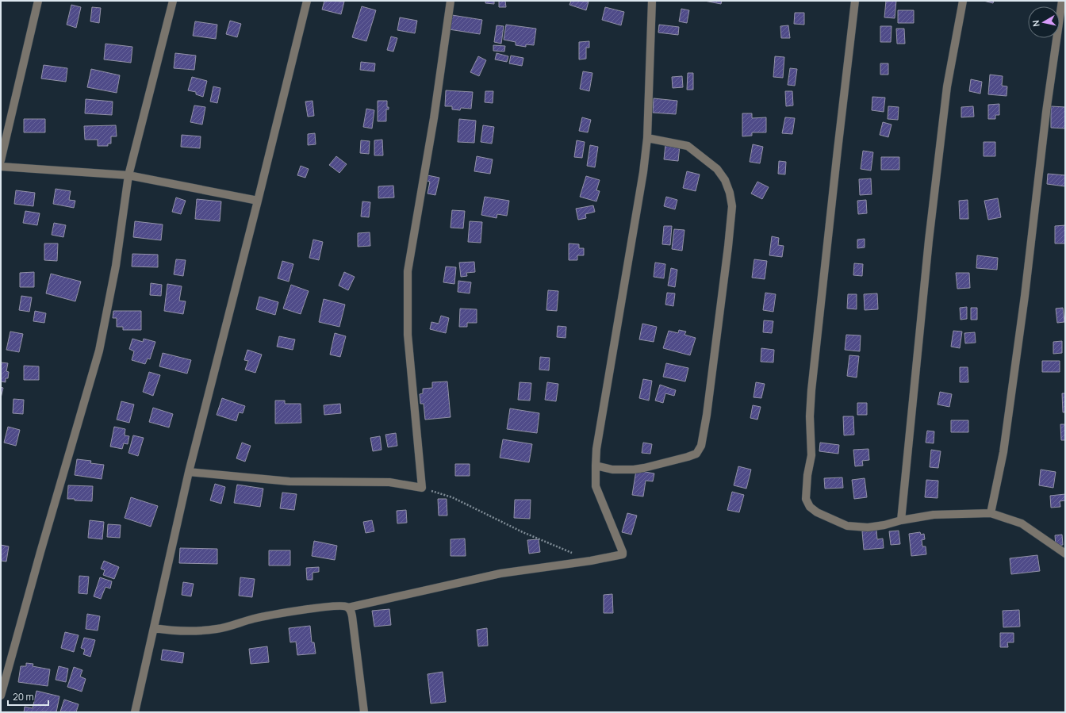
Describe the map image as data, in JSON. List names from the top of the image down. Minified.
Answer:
{"scale_bar":"20 m","north":"left"}
